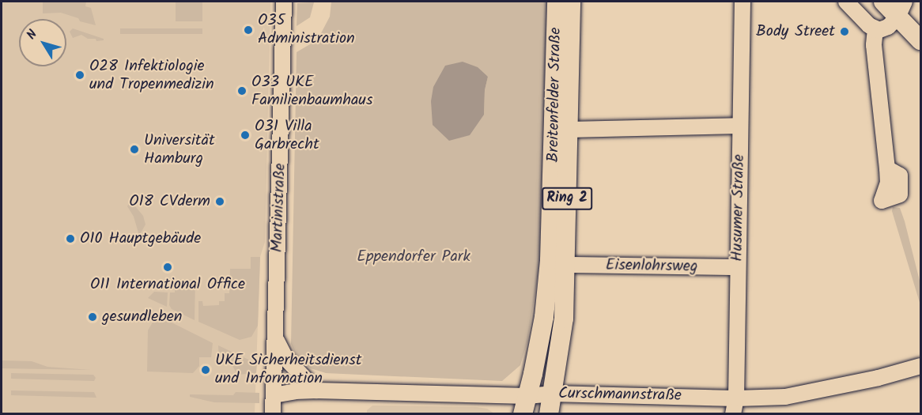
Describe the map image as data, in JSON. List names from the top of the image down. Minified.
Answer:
{"streets":{"main road":["Breitenfelder Straße","Ring 2"],"street":["Martinistraße","Husumer Straße","Eisenlohrsweg","Curschmannstraße"]},"crossings":[["Breitenfelder Straße","Eisenlohrsweg"],["Breitenfelder Straße","Curschmannstraße"],["Martinistraße","Curschmannstraße"],["Husumer Straße","Eisenlohrsweg"],["Husumer Straße","Curschmannstraße"]],"parks":["Eppendorfer Park"],"places":["O35 Administration","Body Street","O28 Infektiologie und Tropenmedizin","O33 UKE Familienbaumhaus","O31 Villa Garbrecht","Universität Hamburg","O18 CVderm","O10 Hauptgebäude","O11 International Office","gesundleben","UKE Sicherheitsdienst und Information"],"north":"top left"}
